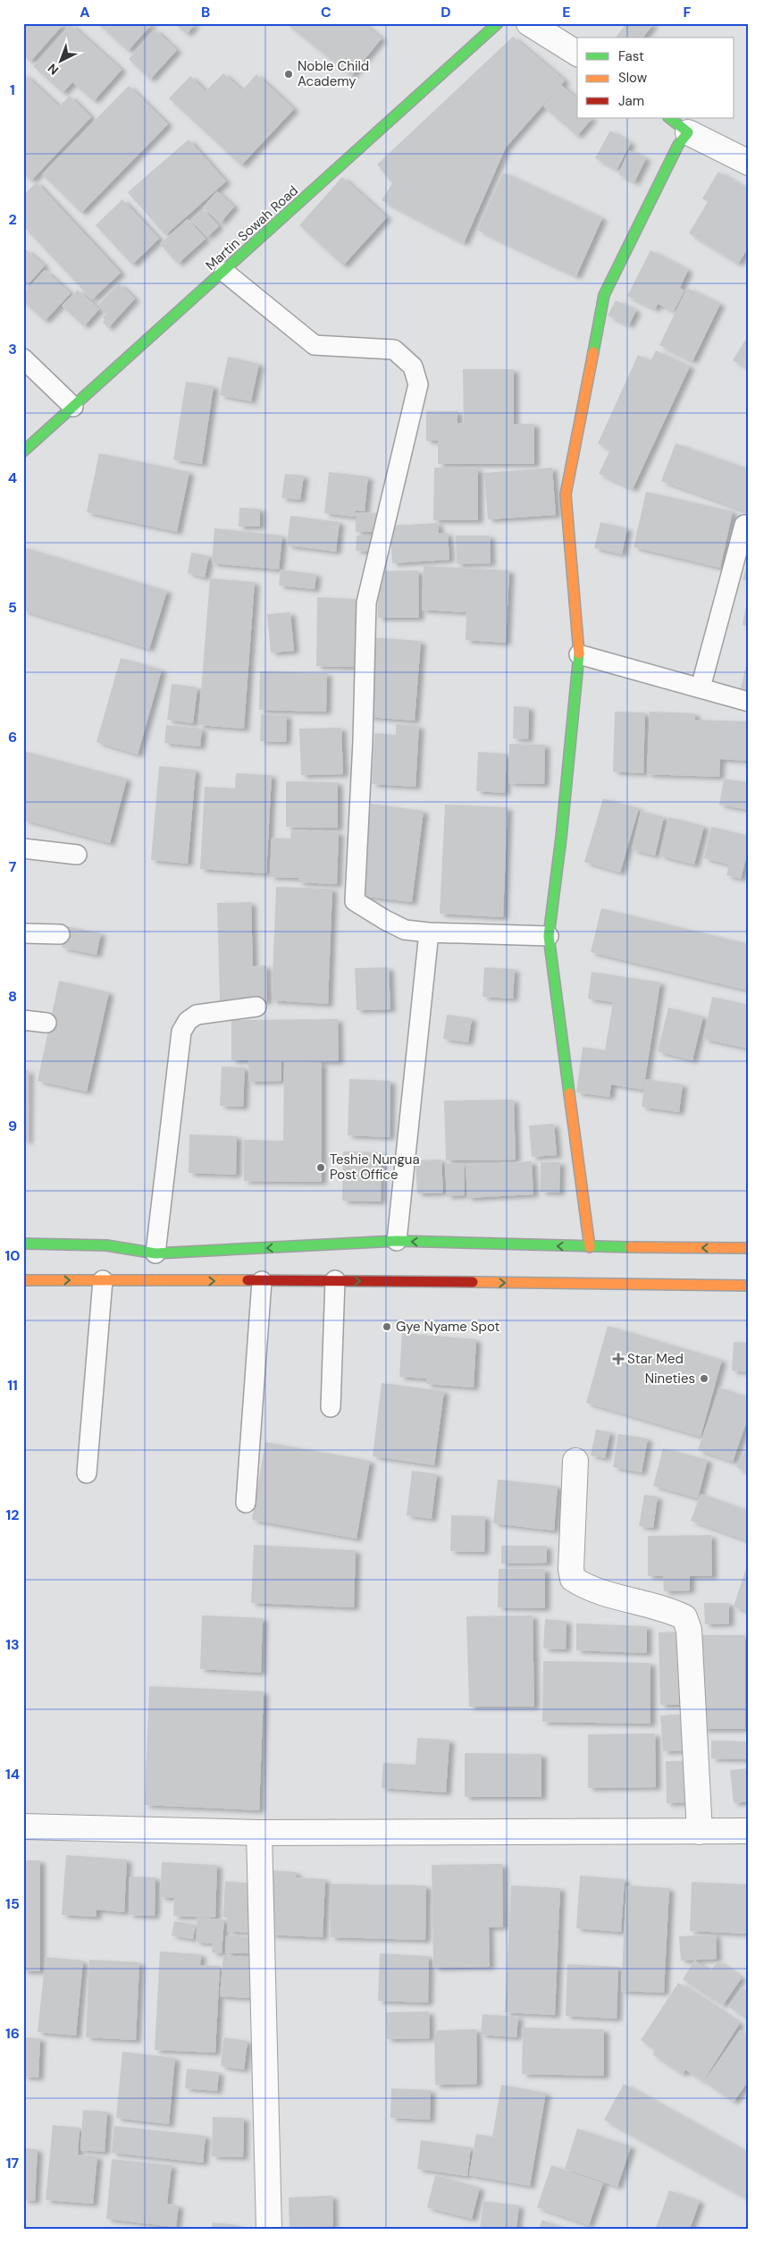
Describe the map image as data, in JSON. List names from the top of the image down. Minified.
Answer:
{"streets":{"street":["Martin Sowah Road"]},"places":{"other":["Noble Child Academy","Teshie Nungua Post Office","Gye Nyame Spot","Nineties"],"health":["Star Med"]},"legend":["Fast","Slow","Jam"],"north":"bottom left","grid":{"columns":["A","B","C","D","E","F"],"rows":["1","2","3","4","5","6","7","8","9","10","11","12","13","14","15","16","17"]}}
